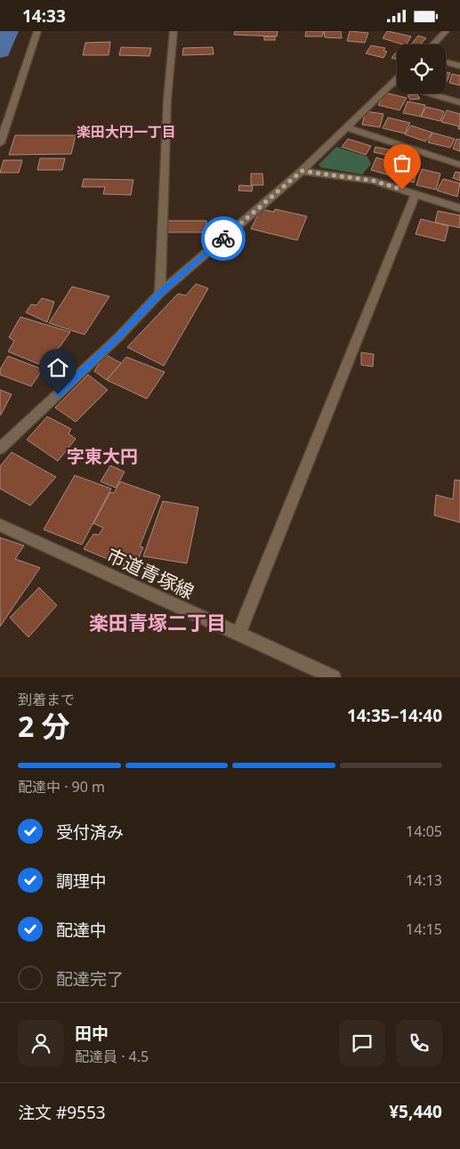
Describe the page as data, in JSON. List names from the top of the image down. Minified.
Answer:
{"streets":{"street":["市道青塚線"]},"districts":["楽田大円一丁目","字東大円","楽田青塚二丁目"],"page":{"status":"14:33","heading":["2 分","到着まで","14:35–14:40"],"panel":["田中","配達員 · 4.5","注文 #9553","¥5,440"],"bar":"配達中 · 90 m","list":[["受付済み","14:05"],["調理中","14:13"],["配達中","14:15"],"配達完了"]}}
